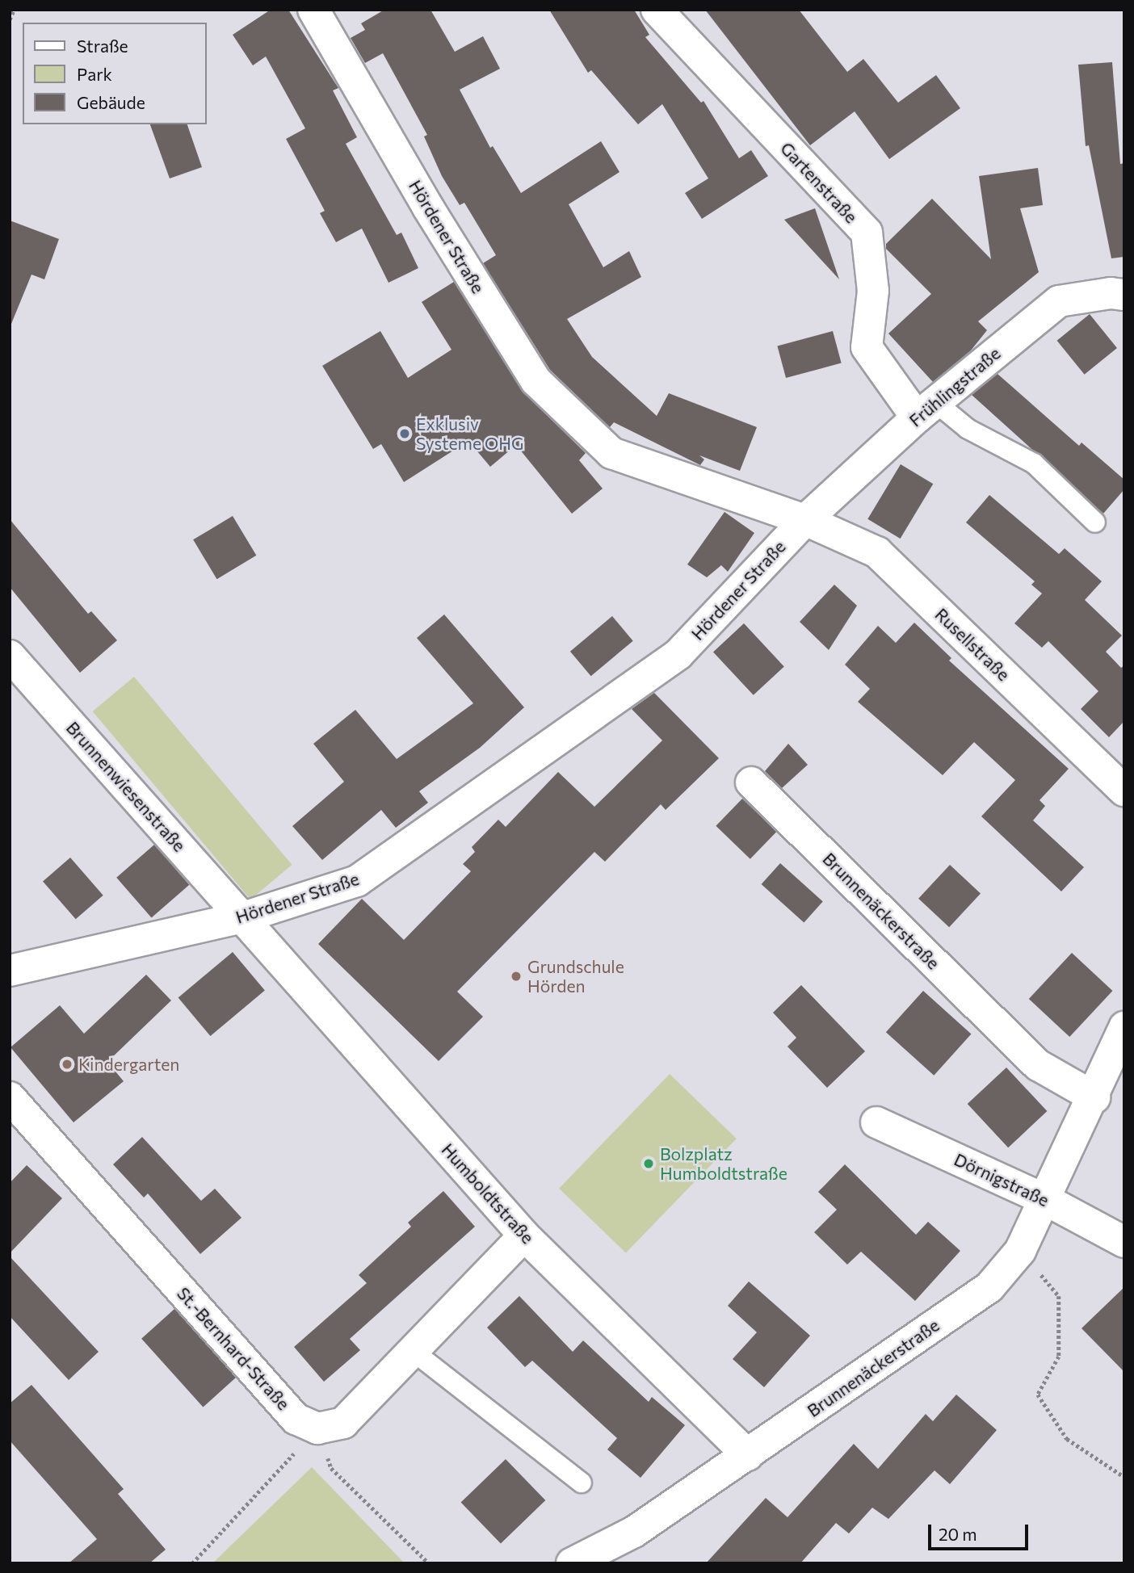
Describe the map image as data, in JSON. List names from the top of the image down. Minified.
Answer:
{"streets":{"street":["Gartenstraße","Hördener Straße","Frühlingstraße","Rusellstraße","Brunnenwiesenstraße","Brunnenäckerstraße","Dörnigstraße","Humboldtstraße","St.-Bernhard-Straße"]},"crossings":[["Gartenstraße","Frühlingstraße"],["Hördener Straße","Frühlingstraße"],["Hördener Straße","Rusellstraße"],["Hördener Straße","Brunnenwiesenstraße"],["Hördener Straße","Humboldtstraße"],["Frühlingstraße","Rusellstraße"],["Brunnenwiesenstraße","Humboldtstraße"],["Brunnenäckerstraße","Dörnigstraße"],["Brunnenäckerstraße","Humboldtstraße"]],"places":["Exklusiv Systeme OHG","Grundschule Hörden","Kindergarten","Bolzplatz Humboldtstraße"],"legend":["Straße","Park","Gebäude"],"scale_bar":"20 m"}
